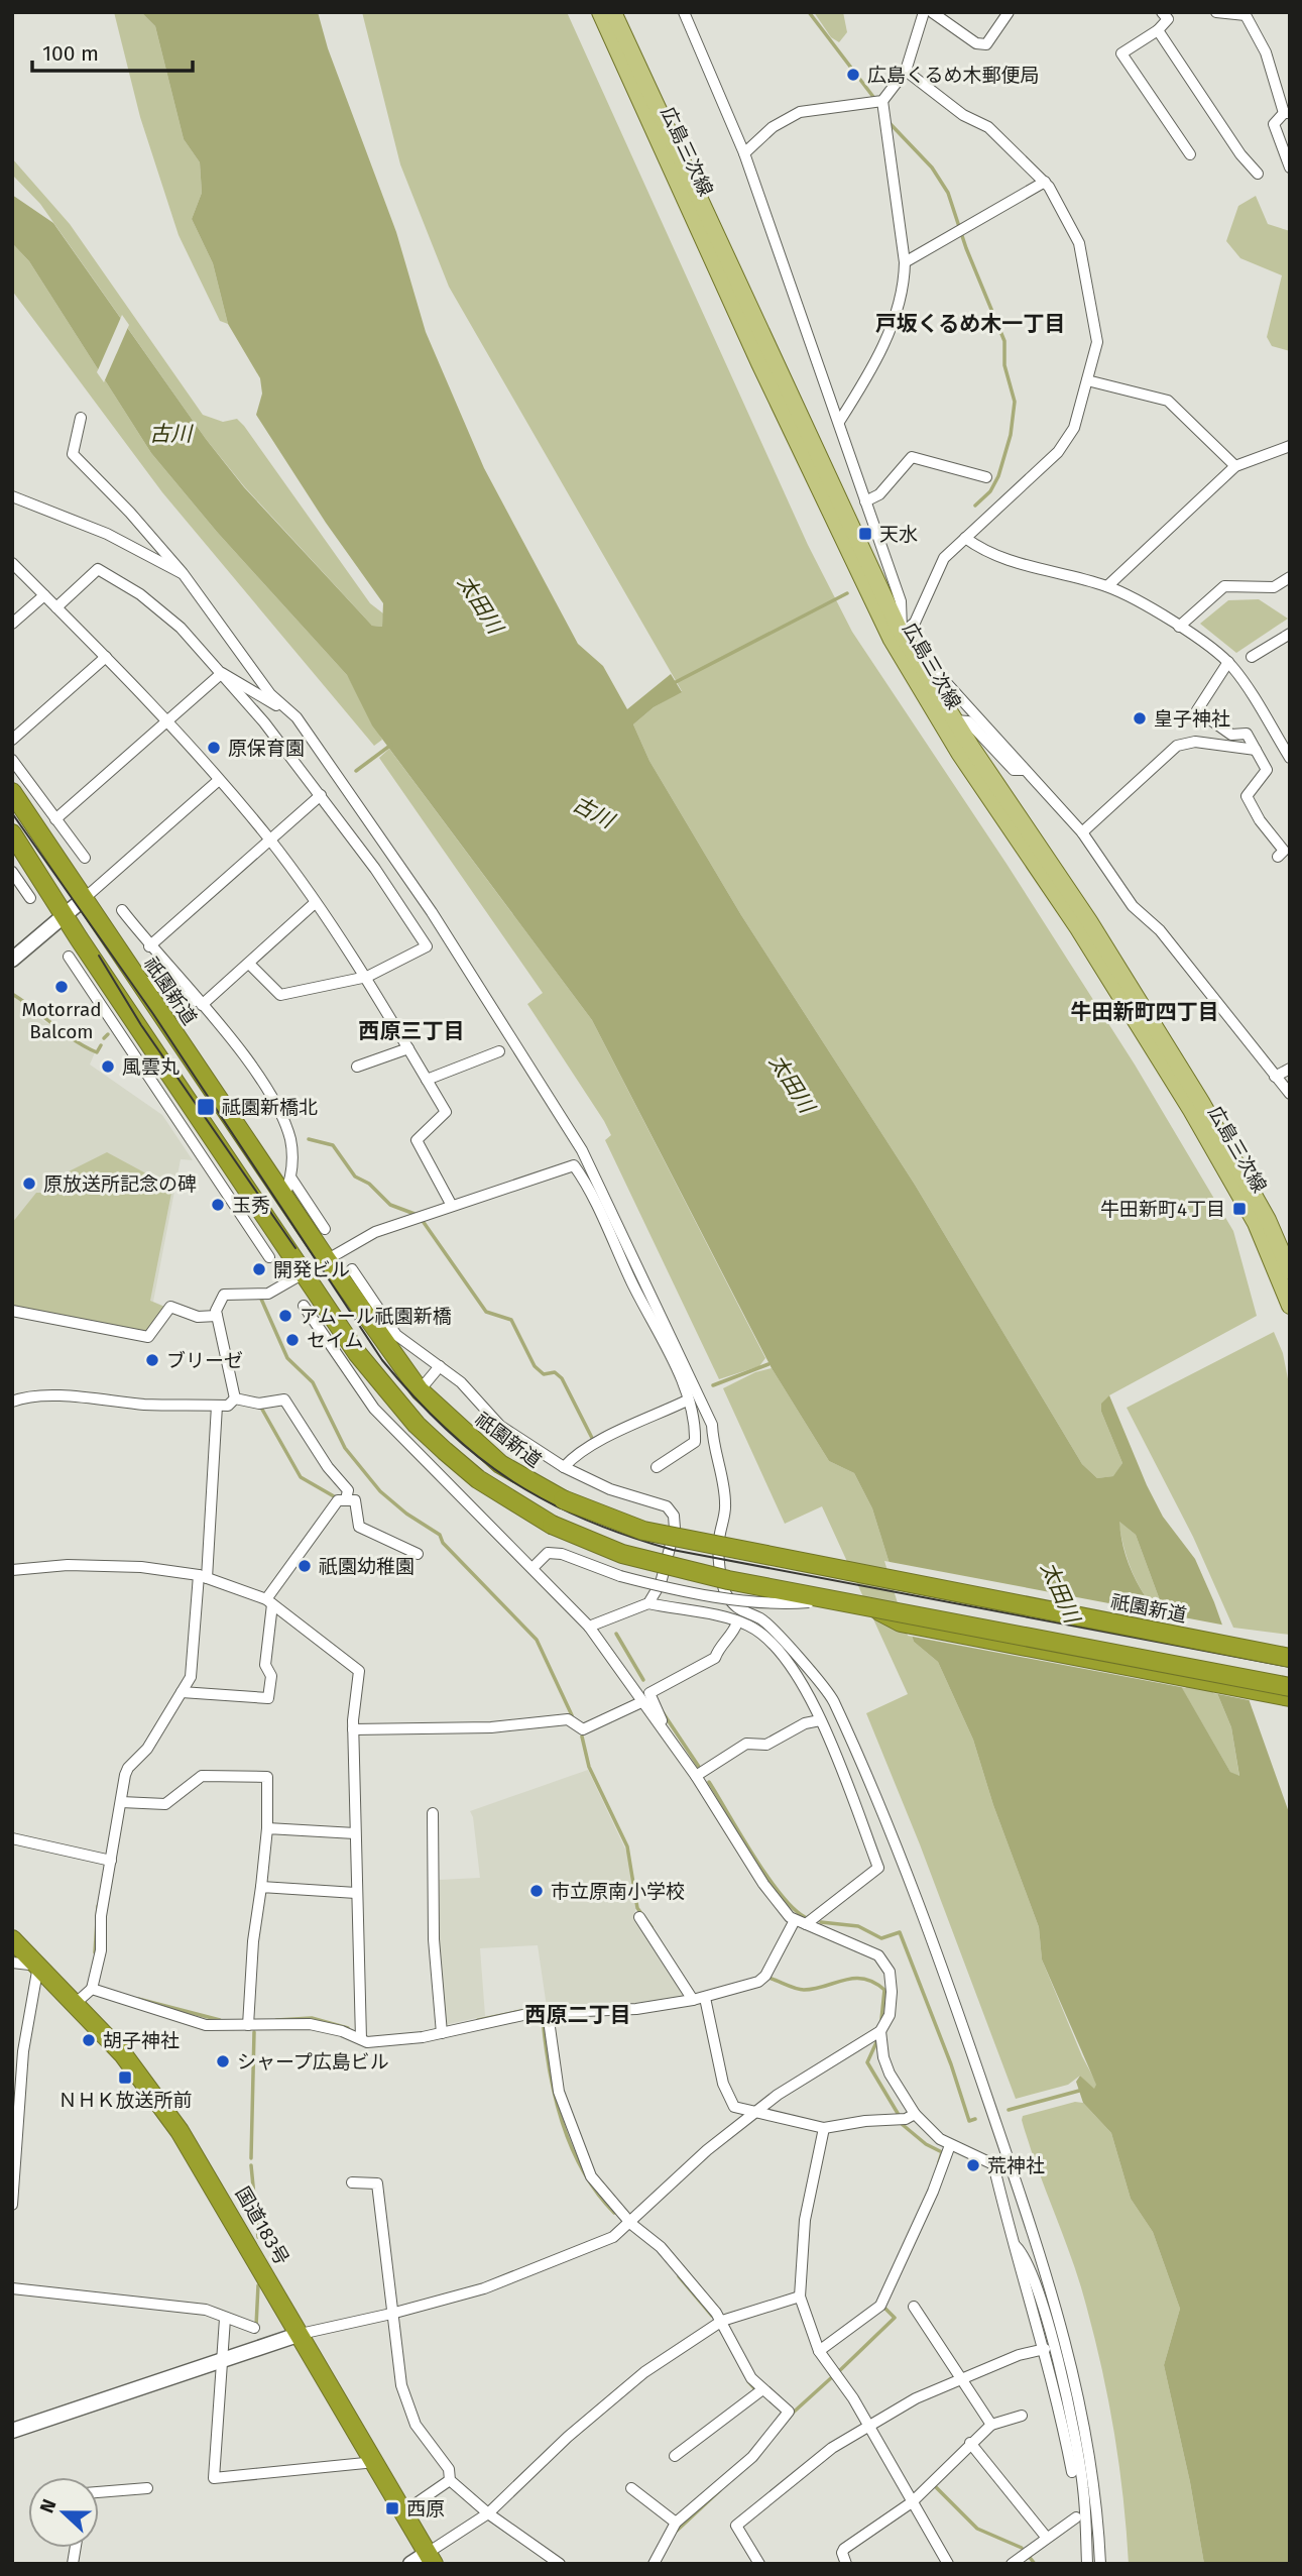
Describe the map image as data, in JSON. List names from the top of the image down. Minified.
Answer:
{"streets":{"highway":["祇園新道","国道183号"],"main road":["広島三次線"]},"districts":["戸坂くるめ木一丁目","牛田新町四丁目","西原三丁目","西原二丁目"],"water":["古川","太田川"],"places":{"other":["広島くるめ木郵便局","皇子神社","原保育園","Motorrad Balcom","風雲丸","原放送所記念の碑","玉秀","開発ビル","アムール祇園新橋","セイム","ブリーゼ","祇園幼稚園","市立原南小学校","胡子神社","シャープ広島ビル","荒神社"],"transit":["天水","祗園新橋北","牛田新町4丁目","ＮＨＫ放送所前","西原"]},"scale_bar":"100 m","north":"left"}
